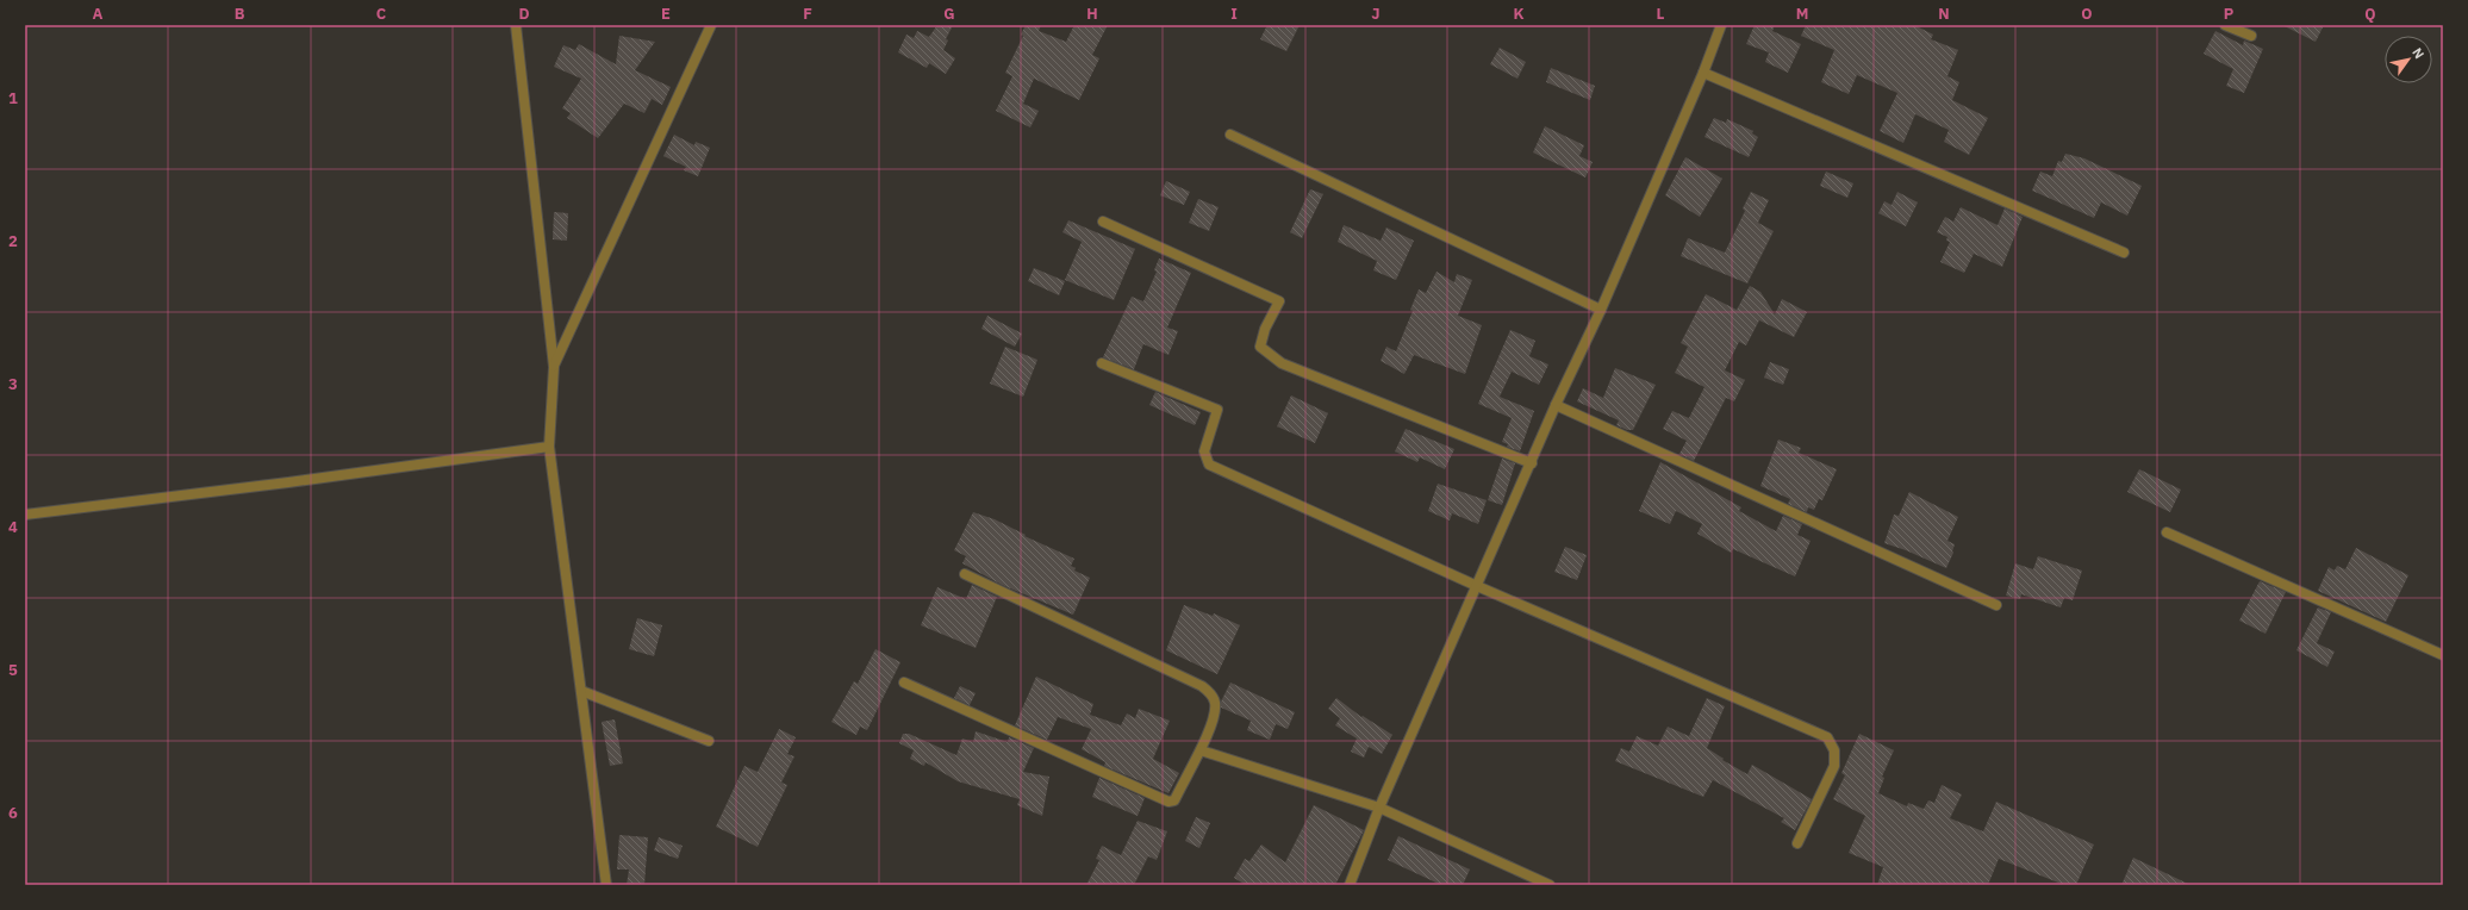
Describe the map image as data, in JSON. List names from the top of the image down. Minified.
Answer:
{"north":"top right","grid":{"columns":["A","B","C","D","E","F","G","H","I","J","K","L","M","N","O","P","Q"],"rows":["1","2","3","4","5","6"]}}
